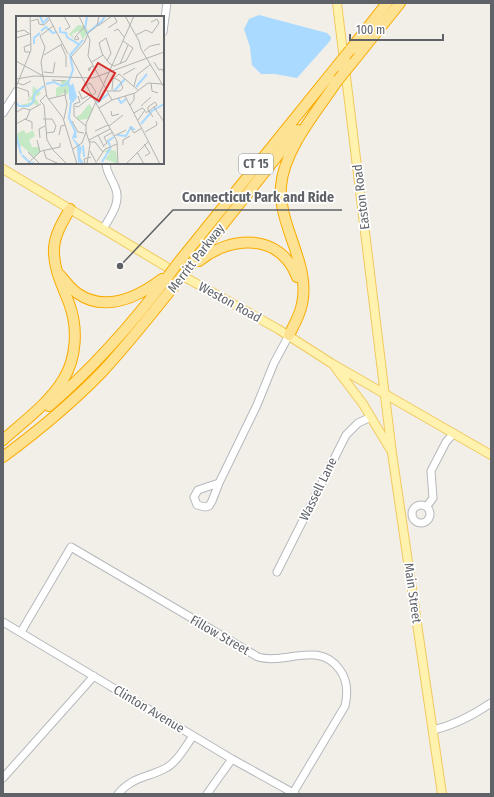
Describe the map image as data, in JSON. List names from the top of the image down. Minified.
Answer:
{"streets":{"highway":["CT 15","Merritt Parkway"],"main road":["Easton Road","Weston Road","Main Street"],"street":["Wassell Lane","Fillow Street","Clinton Avenue"]},"crossings":[["Easton Road","Weston Road"],["Easton Road","Main Street"],["Weston Road","Wassell Lane"],["Weston Road","Main Street"],["Fillow Street","Clinton Avenue"]],"places":["Connecticut Park and Ride"],"scale_bar":"100 m"}
